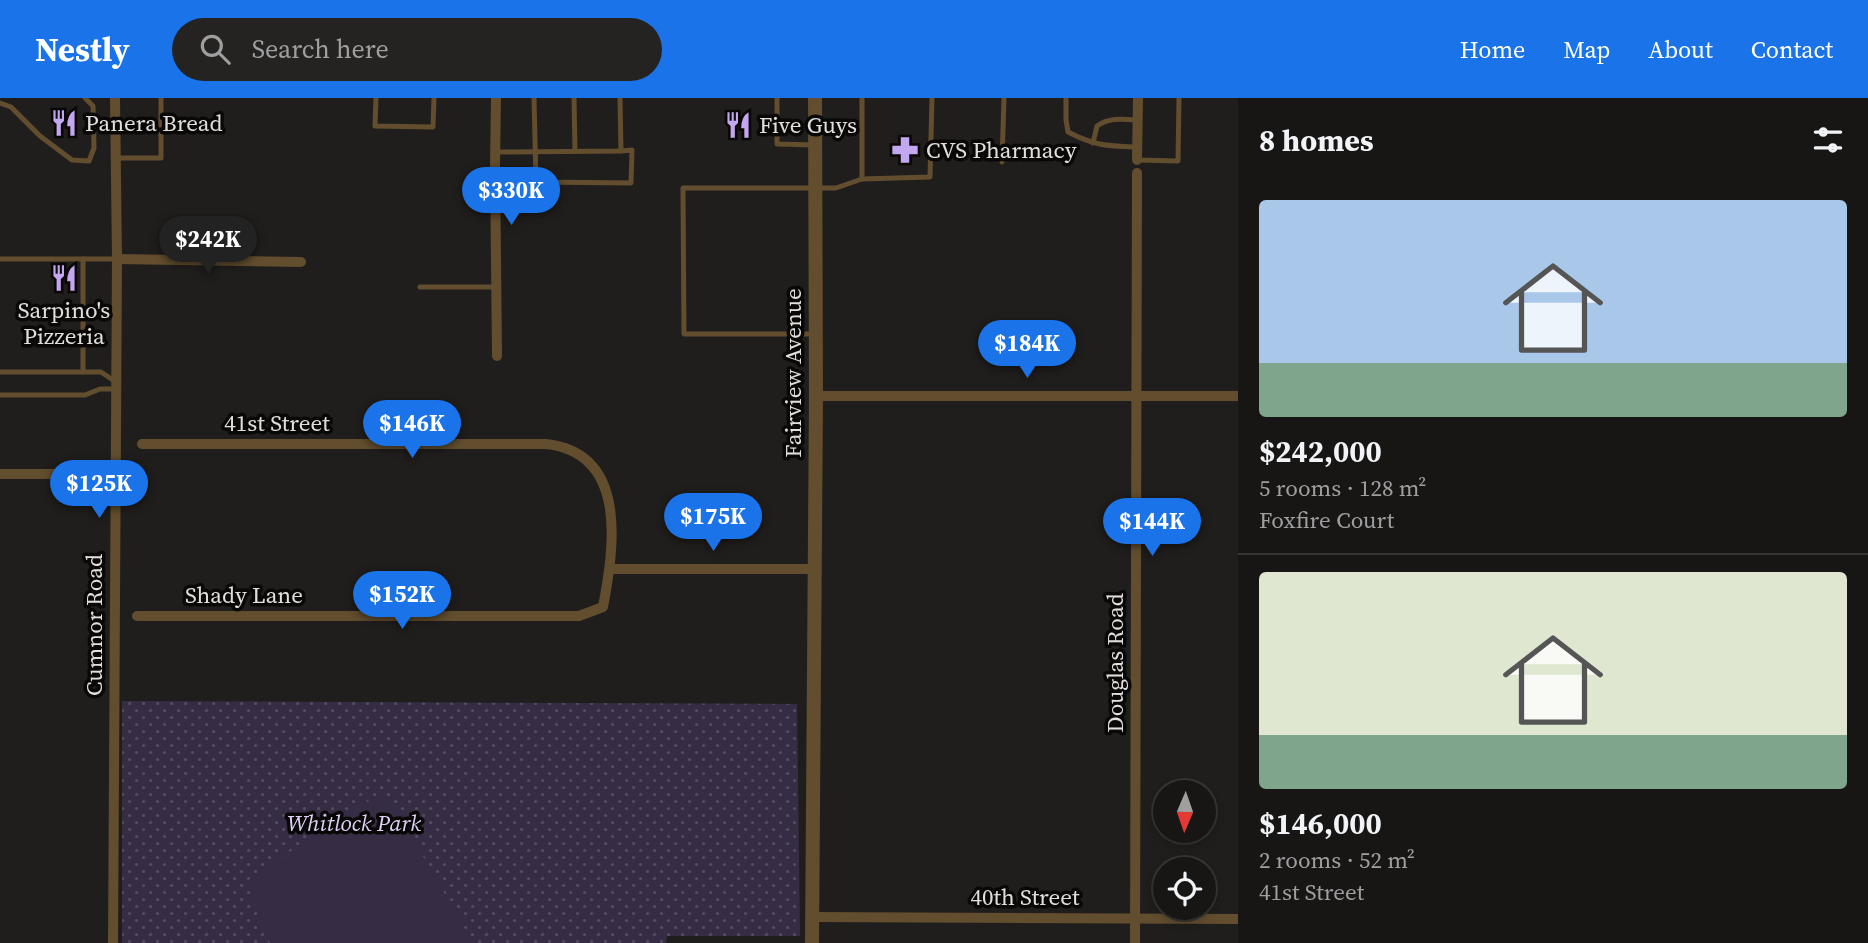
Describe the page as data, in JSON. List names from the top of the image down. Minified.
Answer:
{"streets":{"street":["Fairview Avenue","41st Street","Shady Lane","Cumnor Road","Douglas Road","40th Street"]},"crossings":[["Fairview Avenue","40th Street"],["41st Street","Shady Lane"],["Douglas Road","40th Street"]],"parks":["Whitlock Park"],"places":{"restaurant":["Panera Bread","Five Guys","Sarpino's Pizzeria"],"pharmacy":["CVS Pharmacy"]},"north":"bottom","page":{"header":"Nestly","search":"Search here","nav":["Home","Map","About","Contact"],"heading":"8 homes","price":["$330K","$242K","$184K","$146K","$125K","$175K","$144K","$152K"],"list":[{"name":"$242,000","note":"5 rooms · 128 m² · Foxfire Court"},{"name":"$146,000","note":"2 rooms · 52 m² · 41st Street"}]}}
